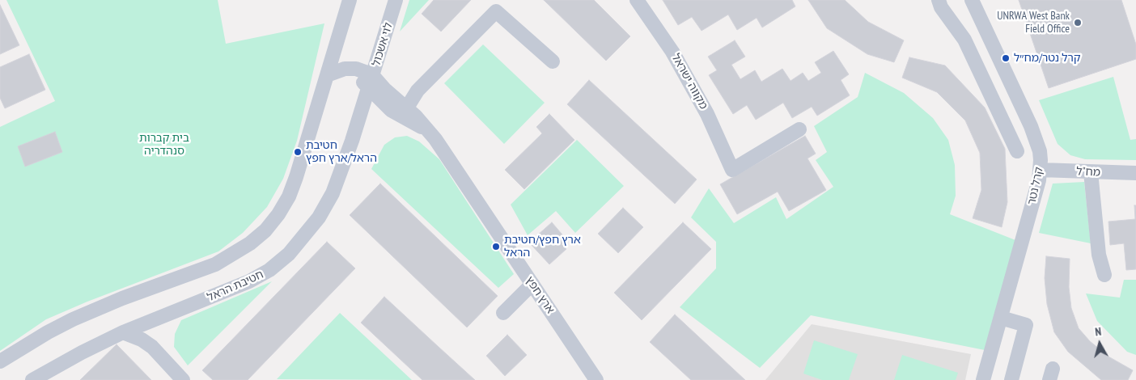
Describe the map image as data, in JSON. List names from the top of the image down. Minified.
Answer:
{"streets":{"street":["לוי אשכול","מקווה ישראל","מח\"ל","קרל נטר","חטיבת הראל","ארץ חפץ"]},"crossings":[["לוי אשכול","חטיבת הראל"],["לוי אשכול","ארץ חפץ"],["מח\"ל","קרל נטר"],["חטיבת הראל","ארץ חפץ"]],"parks":["בית קברות סנהדריה"],"places":["UNRWA West Bank Field Office","קרל נטר/מח״ל","חטיבת הראל/ארץ חפץ","ארץ חפץ/חטיבת הראל"],"north":"top"}
